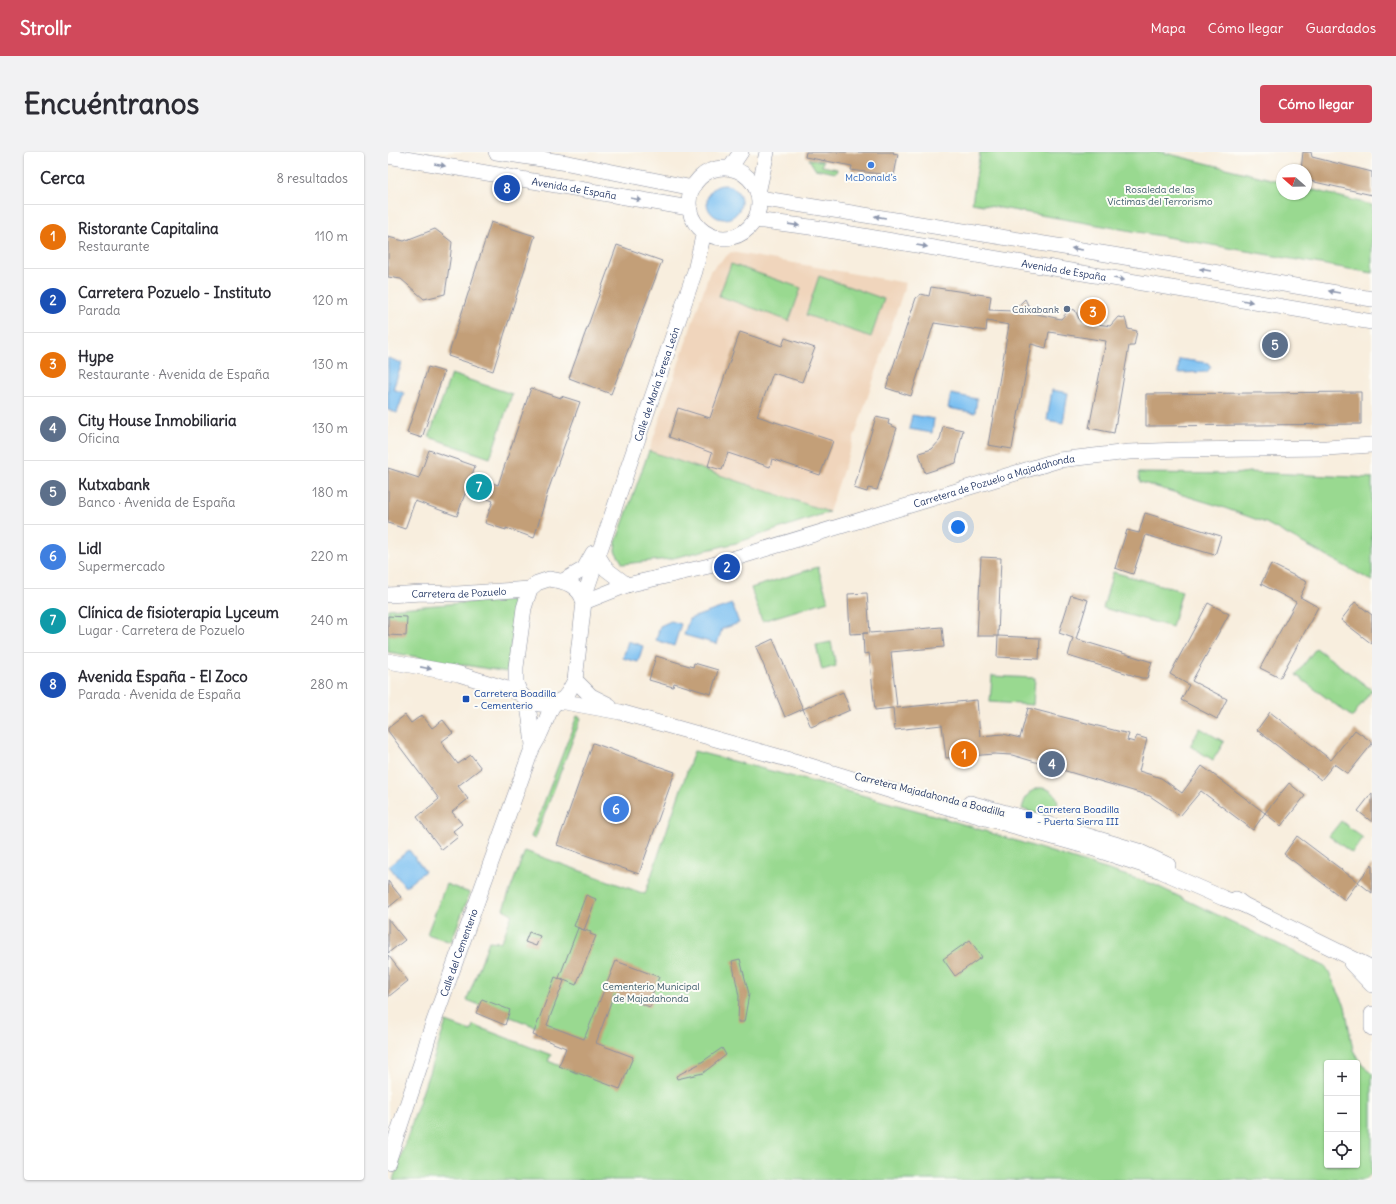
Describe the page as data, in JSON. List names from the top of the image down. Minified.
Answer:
{"streets":{"street":["Avenida de España","Calle de María Teresa León","Carretera de Pozuelo a Majadahonda","Carretera de Pozuelo","Carretera Majadahonda a Boadilla","Calle del Cementerio"]},"crossings":[["Avenida de España","Calle de María Teresa León"],["Calle de María Teresa León","Carretera de Pozuelo a Majadahonda"],["Carretera Majadahonda a Boadilla","Calle del Cementerio"]],"parks":["Rosaleda de las Víctimas del Terrorismo","Cementerio Municipal de Majadahonda"],"places":{"other":["McDonald's","Caixabank"],"transit":["Carretera Boadilla - Cementerio","Carretera Boadilla - Puerta Sierra III"]},"north":"left","page":{"header":"Strollr","nav":["Mapa","Cómo llegar","Guardados"],"buttons":"Cómo llegar","title":"Encuéntranos","heading":["Cerca","8 resultados"],"pins":["8","3","5","7","2","1","4","6"],"list":[{"mark":"1","name":"Ristorante Capitalina","note":"Restaurante","value":"110 m"},{"mark":"2","name":"Carretera Pozuelo - Instituto","note":"Parada","value":"120 m"},{"mark":"3","name":"Hype","note":"Restaurante · Avenida de España","value":"130 m"},{"mark":"4","name":"City House Inmobiliaria","note":"Oficina","value":"130 m"},{"mark":"5","name":"Kutxabank","note":"Banco · Avenida de España","value":"180 m"},{"mark":"6","name":"Lidl","note":"Supermercado","value":"220 m"},{"mark":"7","name":"Clínica de fisioterapia Lyceum","note":"Lugar · Carretera de Pozuelo","value":"240 m"},{"mark":"8","name":"Avenida España - El Zoco","note":"Parada · Avenida de España","value":"280 m"}],"map_buttons":["+","−"]}}
